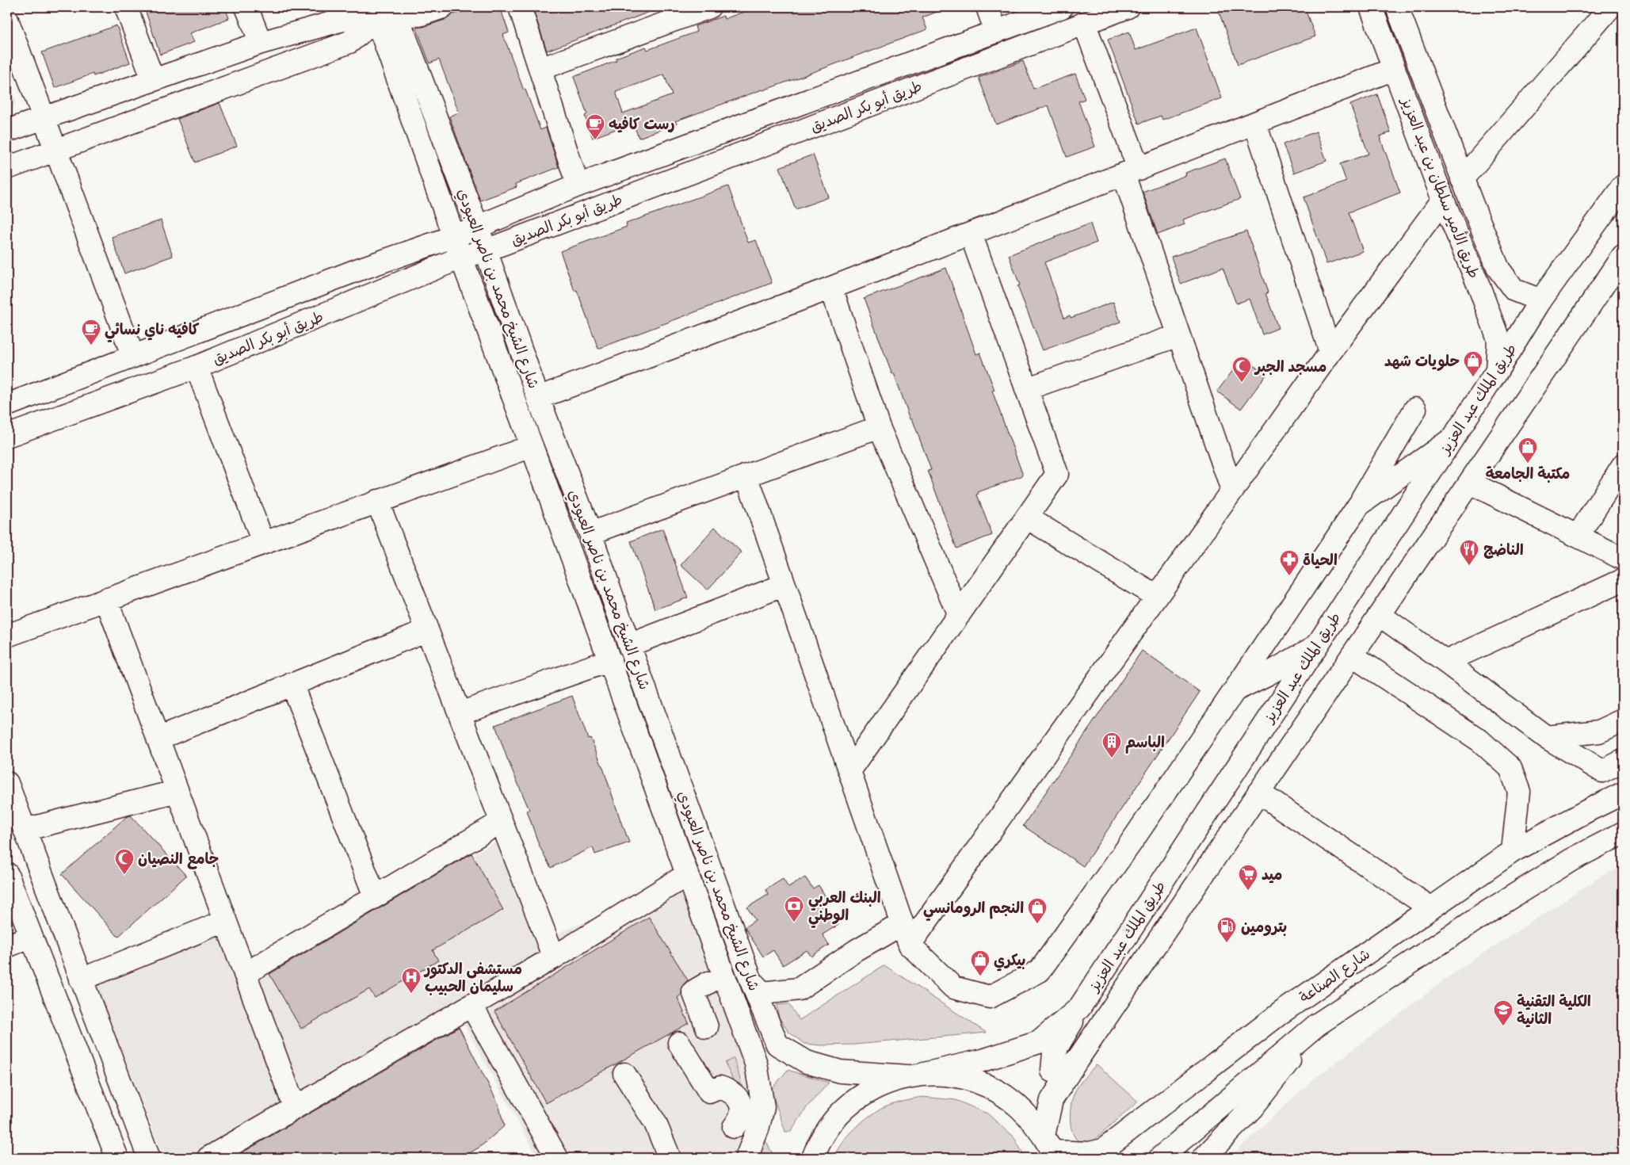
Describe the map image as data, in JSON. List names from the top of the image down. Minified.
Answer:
{"streets":{"main road":["طريق أبو بكر الصديق","طريق الأمير سلطان بن عبد العزيز","شارع الشيخ محمد بن ناصر العبودي","طريق الملك عبد العزيز","شارع الصناعة"]},"crossings":[["طريق أبو بكر الصديق","شارع الشيخ محمد بن ناصر العبودي"],["طريق الأمير سلطان بن عبد العزيز","طريق الملك عبد العزيز"],["شارع الشيخ محمد بن ناصر العبودي","طريق الملك عبد العزيز"],["شارع الشيخ محمد بن ناصر العبودي","شارع الصناعة"],["طريق الملك عبد العزيز","شارع الصناعة"]],"places":{"cafe":["رست كافيه","كافيه ناي نسائي"],"shop":["حلويات شهد","مكتبة الجامعة","النجم الرومانسي","بيكري"],"mosque":["مسجد الجبر","جامع النصيان"],"restaurant":["الناضج"],"pharmacy":["الحياة"],"building":["الباسم"],"supermarket":["ميد"],"bank":["البنك العربي الوطني"],"fuel station":["بترومين"],"hospital":["مستشفى الدكتور سليمان الحبيب"],"school or university":["الكلية التقنية الثانية"]}}
